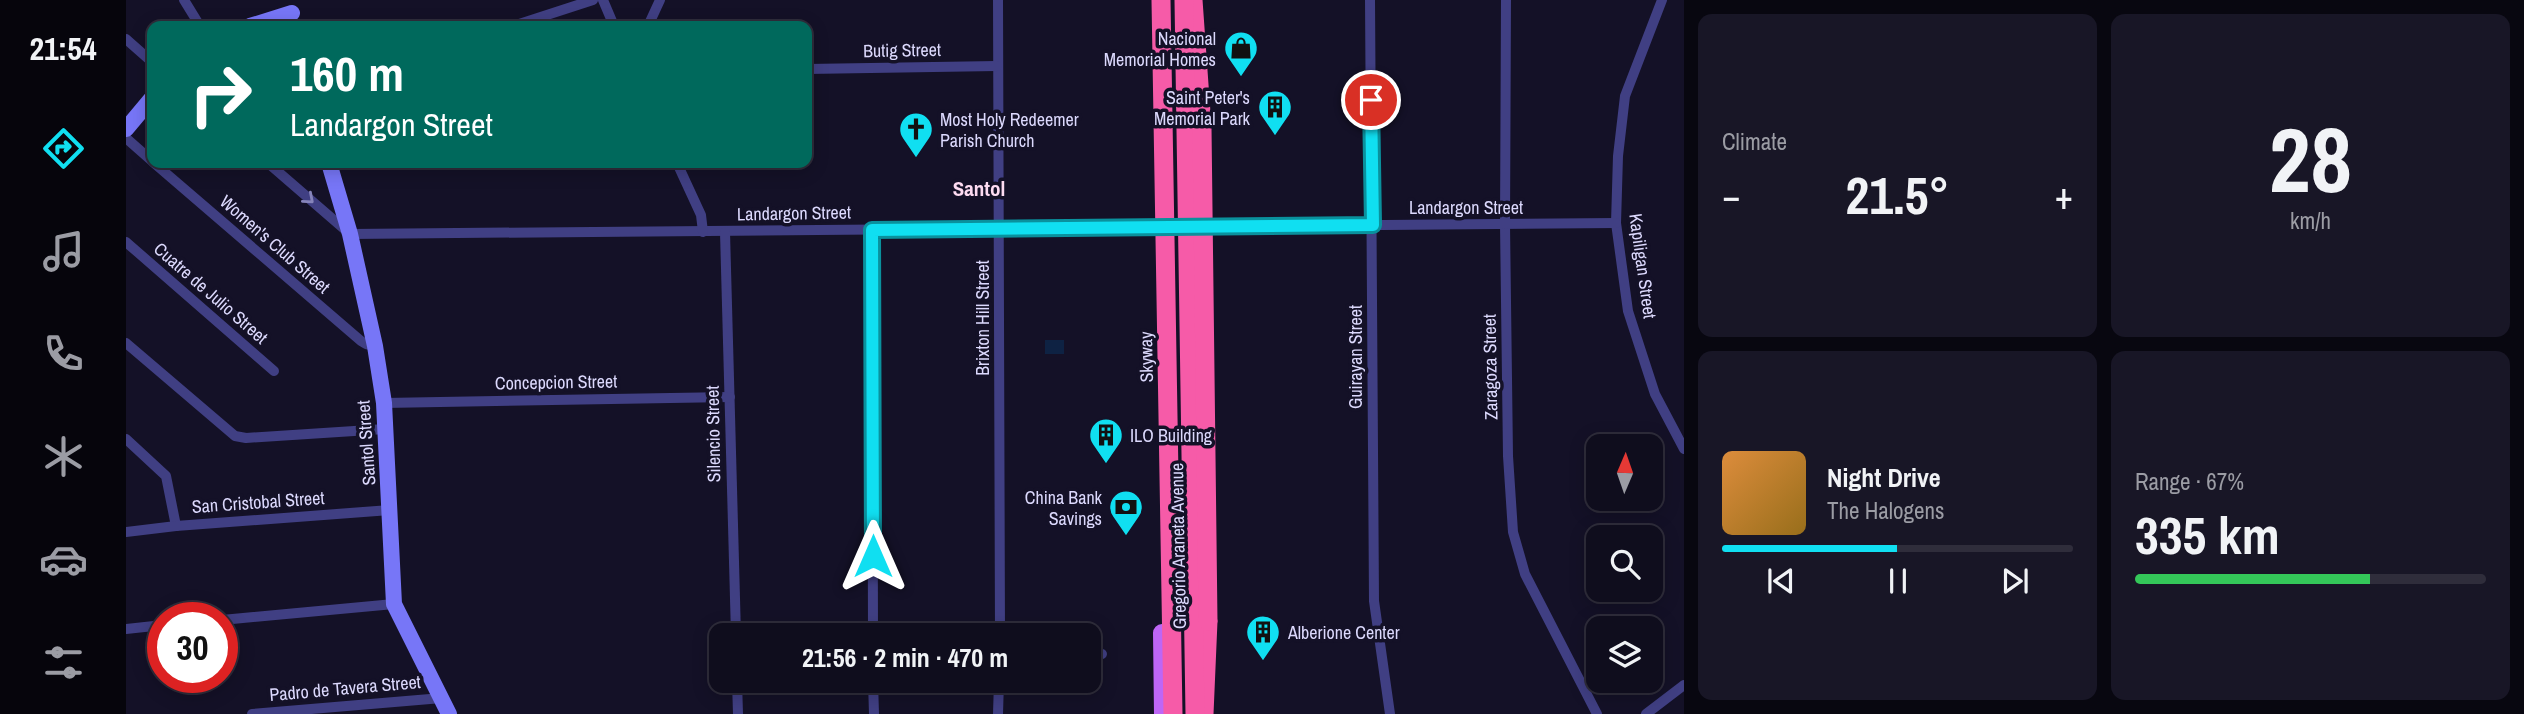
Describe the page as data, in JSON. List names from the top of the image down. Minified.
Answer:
{"streets":{"highway":["Skyway"],"main road":["Gregorio Araneta Avenue"],"street":["Butig Street","Landargon Street","Women's Club Street","Kapiligan Street","Cuatre de Julio Street","Brixton Hill Street","Guirayan Street","Zaragoza Street","Concepcion Street","Silencio Street","Santol Street","San Cristobal Street","Padro de Tavera Street"]},"crossings":[["Butig Street","Brixton Hill Street"],["Landargon Street","Kapiligan Street"],["Landargon Street","Brixton Hill Street"],["Landargon Street","Guirayan Street"],["Landargon Street","Zaragoza Street"],["Landargon Street","Silencio Street"],["Landargon Street","Santol Street"],["Landargon Street","Gregorio Araneta Avenue"],["Women's Club Street","Santol Street"],["Skyway","Gregorio Araneta Avenue"],["Concepcion Street","Silencio Street"],["Concepcion Street","Santol Street"],["Santol Street","San Cristobal Street"],["Santol Street","Padro de Tavera Street"]],"districts":["Santol"],"places":{"shop":["Nacional Memorial Homes"],"building":["Saint Peter's Memorial Park","ILO Building","Alberione Center"],"church":["Most Holy Redeemer Parish Church"],"bank":["China Bank Savings"]},"north":"top","page":{"tabs":"21:54","tile":["Climate",["28","km/h"],["Range · 67%","335 km"]],"turn":["160 m","Landargon Street"],"heat":["−","21.5°","+"],"song":["Night Drive","The Halogens"],"limit":"30","trip":"21:56 · 2 min · 470 m"}}
